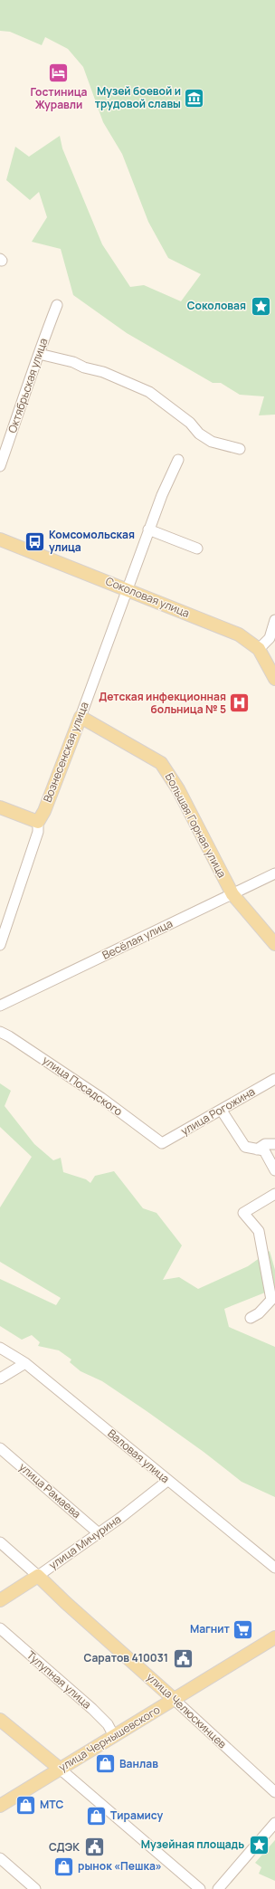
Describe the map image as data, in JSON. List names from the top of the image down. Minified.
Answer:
{"streets":{"main road":["Соколовая улица","Вознесенская улица","Большая Горная улица","улица Мичурина","улица Челюскинцев","улица Чернышевского"],"street":["Октябрьская улица","Весёлая улица","улица Посадского","улица Рогожина","Валовая улица","улица Рамаева","Тулупная улица"]},"crossings":[["Соколовая улица","Вознесенская улица"],["Вознесенская улица","Большая Горная улица"],["Большая Горная улица","Весёлая улица"],["улица Посадского","улица Рогожина"],["Валовая улица","улица Мичурина"],["улица Рамаева","улица Мичурина"],["улица Мичурина","улица Челюскинцев"],["Тулупная улица","улица Чернышевского"],["улица Челюскинцев","улица Чернышевского"]],"places":{"hotel":["Гостиница Журавли"],"museum":["Музей боевой и трудовой славы"],"place":["Соколовая","Музейная площадь"],"bus stop":["Комсомольская улица"],"hospital":["Детская инфекционная больница № 5"],"supermarket":["Магнит"],"public building":["Саратов 410031","СДЭК"],"shop":["Ванлав","МТС","Тирамису","рынок «Пешка»"]}}
